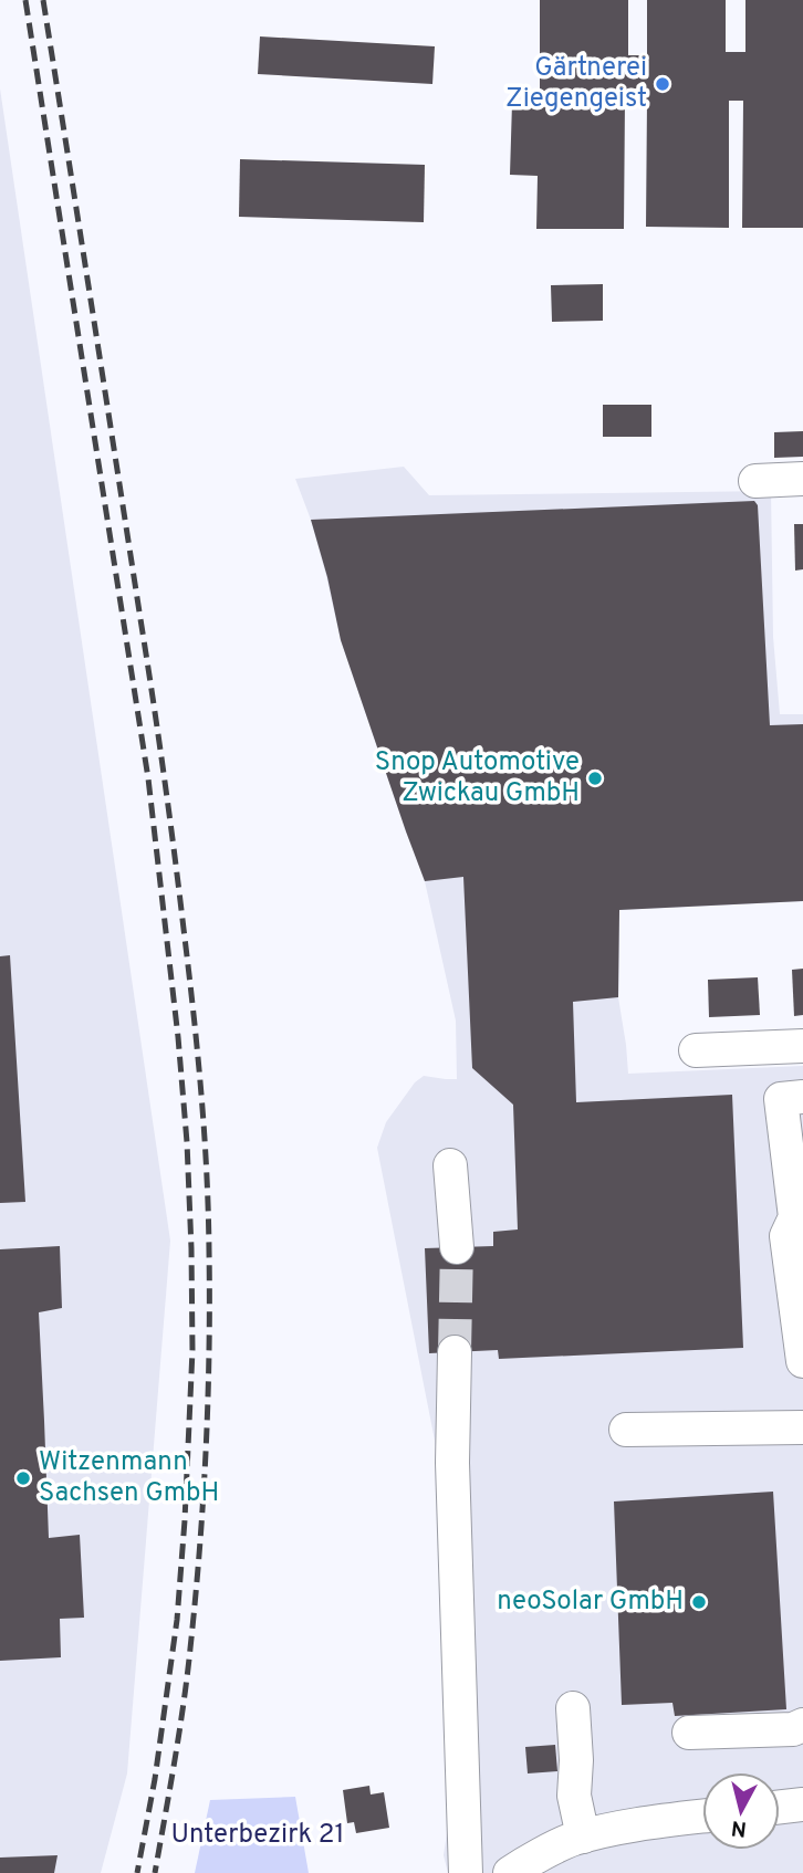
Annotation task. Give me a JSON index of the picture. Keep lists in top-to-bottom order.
{
  "parks": ["Unterbezirk 21"],
  "places": [
    "Gärtnerei Ziegengeist",
    "Snop Automotive Zwickau GmbH",
    "Witzenmann Sachsen GmbH",
    "neoSolar GmbH"
  ],
  "north": "bottom"
}
